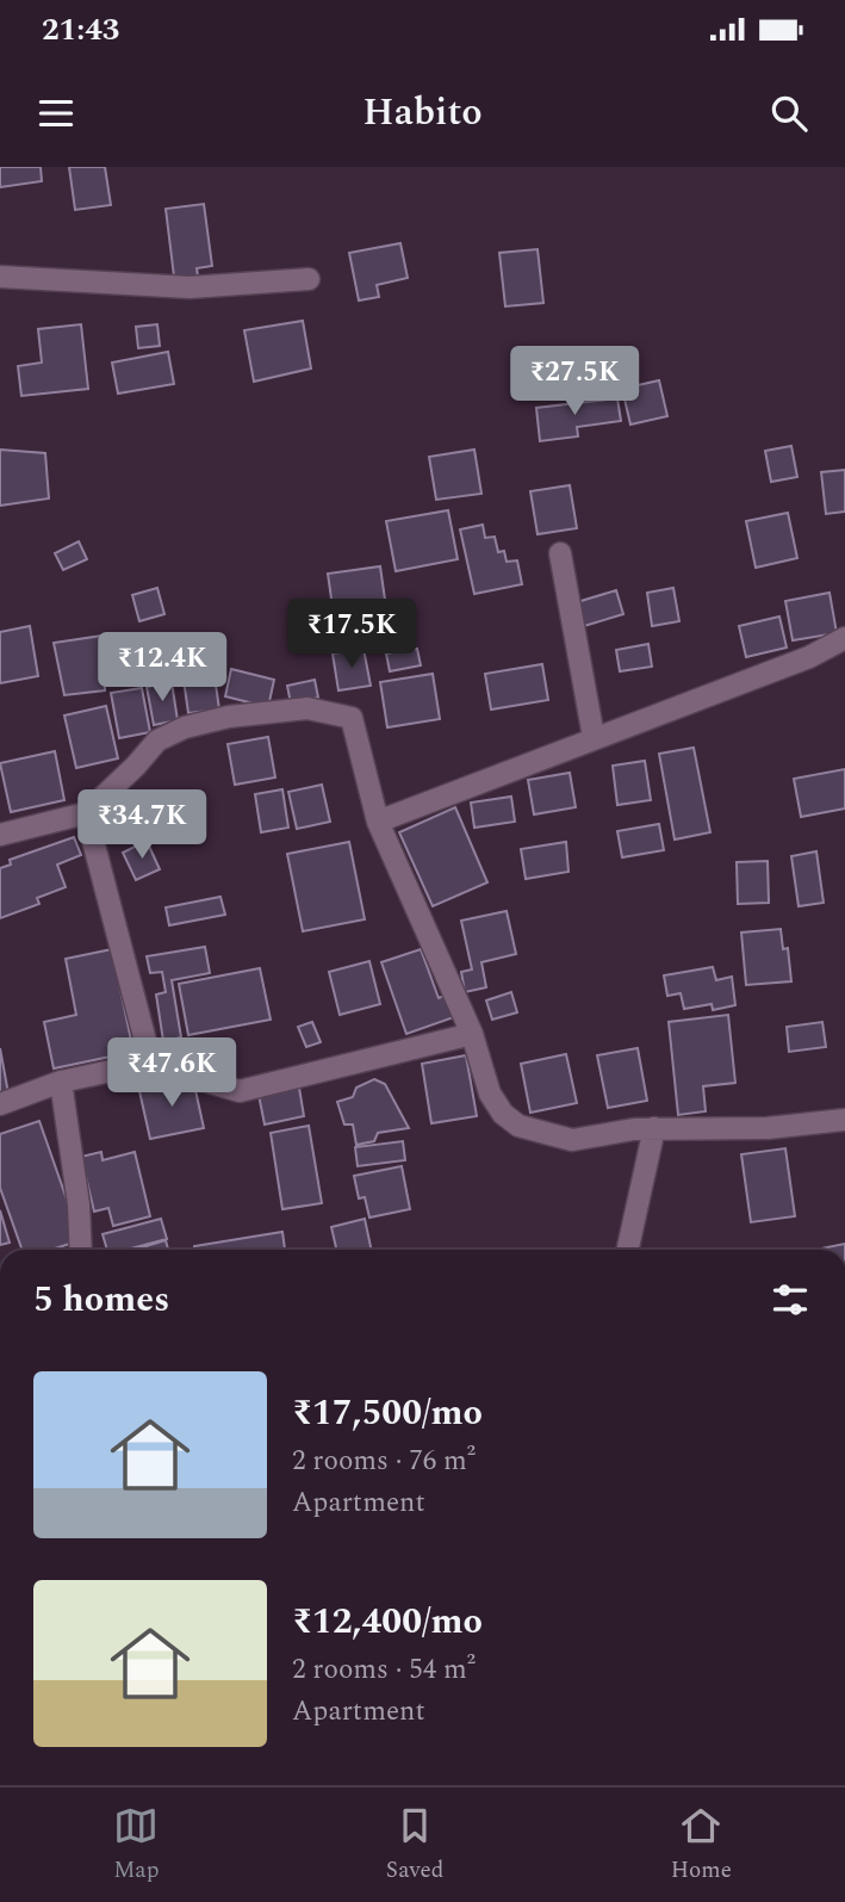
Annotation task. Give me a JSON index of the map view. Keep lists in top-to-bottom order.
{
  "page": {
    "status": "21:43",
    "header": "Habito",
    "price": [
      "₹27.5K",
      "₹17.5K",
      "₹12.4K",
      "₹34.7K",
      "₹47.6K"
    ],
    "heading": "5 homes",
    "list": [
      {
        "name": "₹17,500/mo",
        "note": "2 rooms · 76 m² · Apartment"
      },
      {
        "name": "₹12,400/mo",
        "note": "2 rooms · 54 m² · Apartment"
      }
    ],
    "tabs": ["Map", "Saved", "Home"]
  }
}
